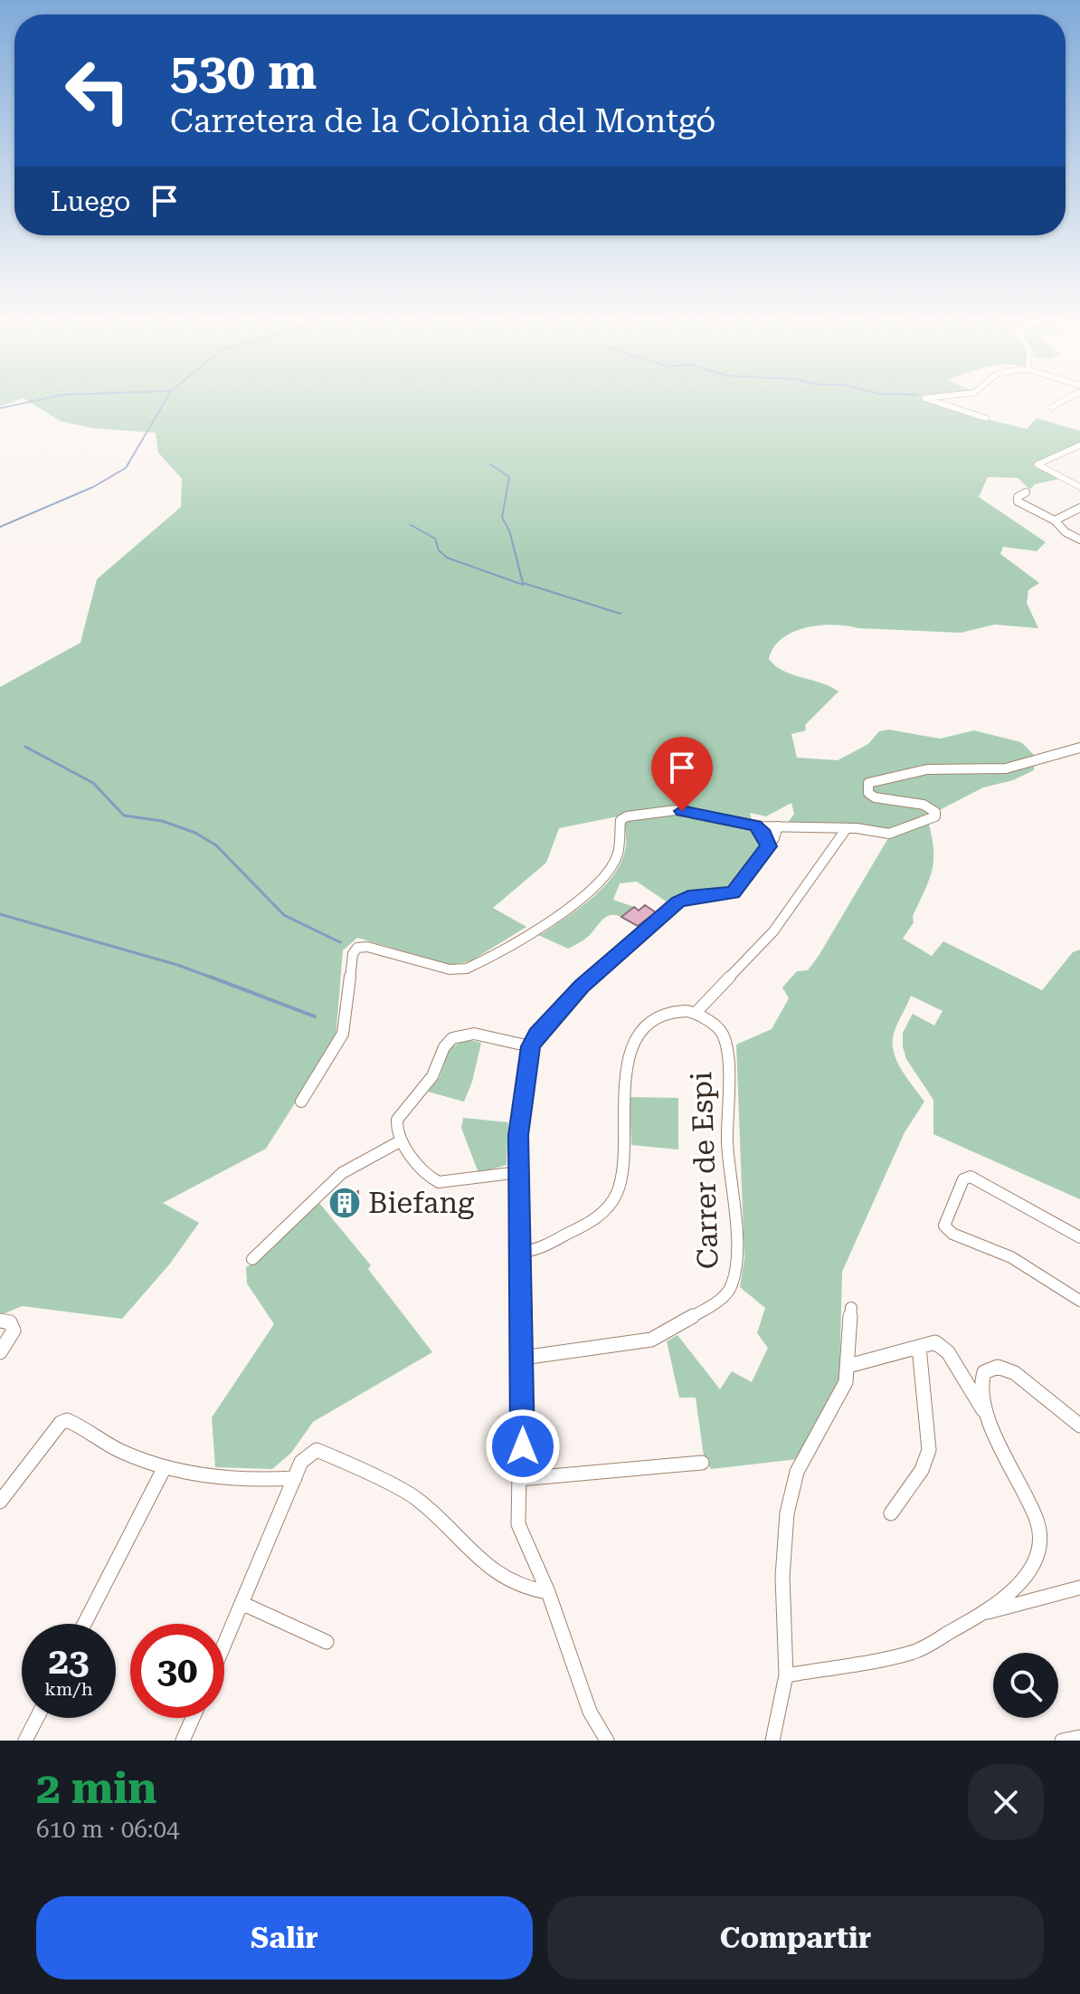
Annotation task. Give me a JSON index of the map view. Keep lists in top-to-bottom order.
{
  "streets": {
    "street": ["Carrer de Espi"]
  },
  "places": {
    "building": ["Biefang"]
  },
  "page": {
    "turn": ["530 m", "Carretera de la Colònia del Montgó"],
    "then": "Luego",
    "speed": "23 km/h",
    "limit": "30",
    "heading": ["2 min", "610 m · 06:04"],
    "buttons": ["Salir", "Compartir"]
  }
}
